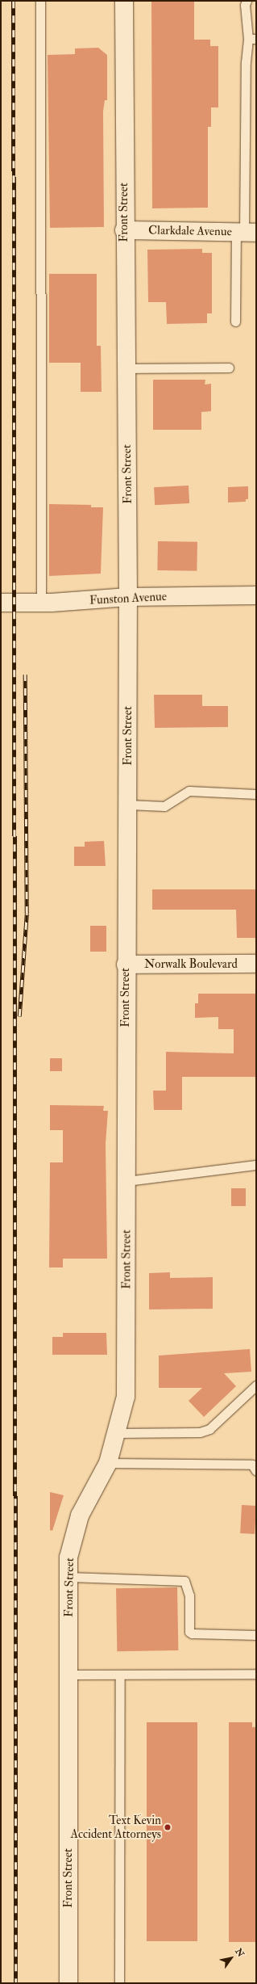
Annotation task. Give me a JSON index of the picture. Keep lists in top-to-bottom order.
{
  "streets": {
    "street": [
      "Front Street",
      "Clarkdale Avenue",
      "Funston Avenue",
      "Norwalk Boulevard"
    ]
  },
  "crossings": [
    ["Front Street", "Clarkdale Avenue"],
    ["Front Street", "Funston Avenue"],
    ["Front Street", "Norwalk Boulevard"]
  ],
  "places": ["Text Kevin Accident Attorneys"],
  "north": "top right"
}
